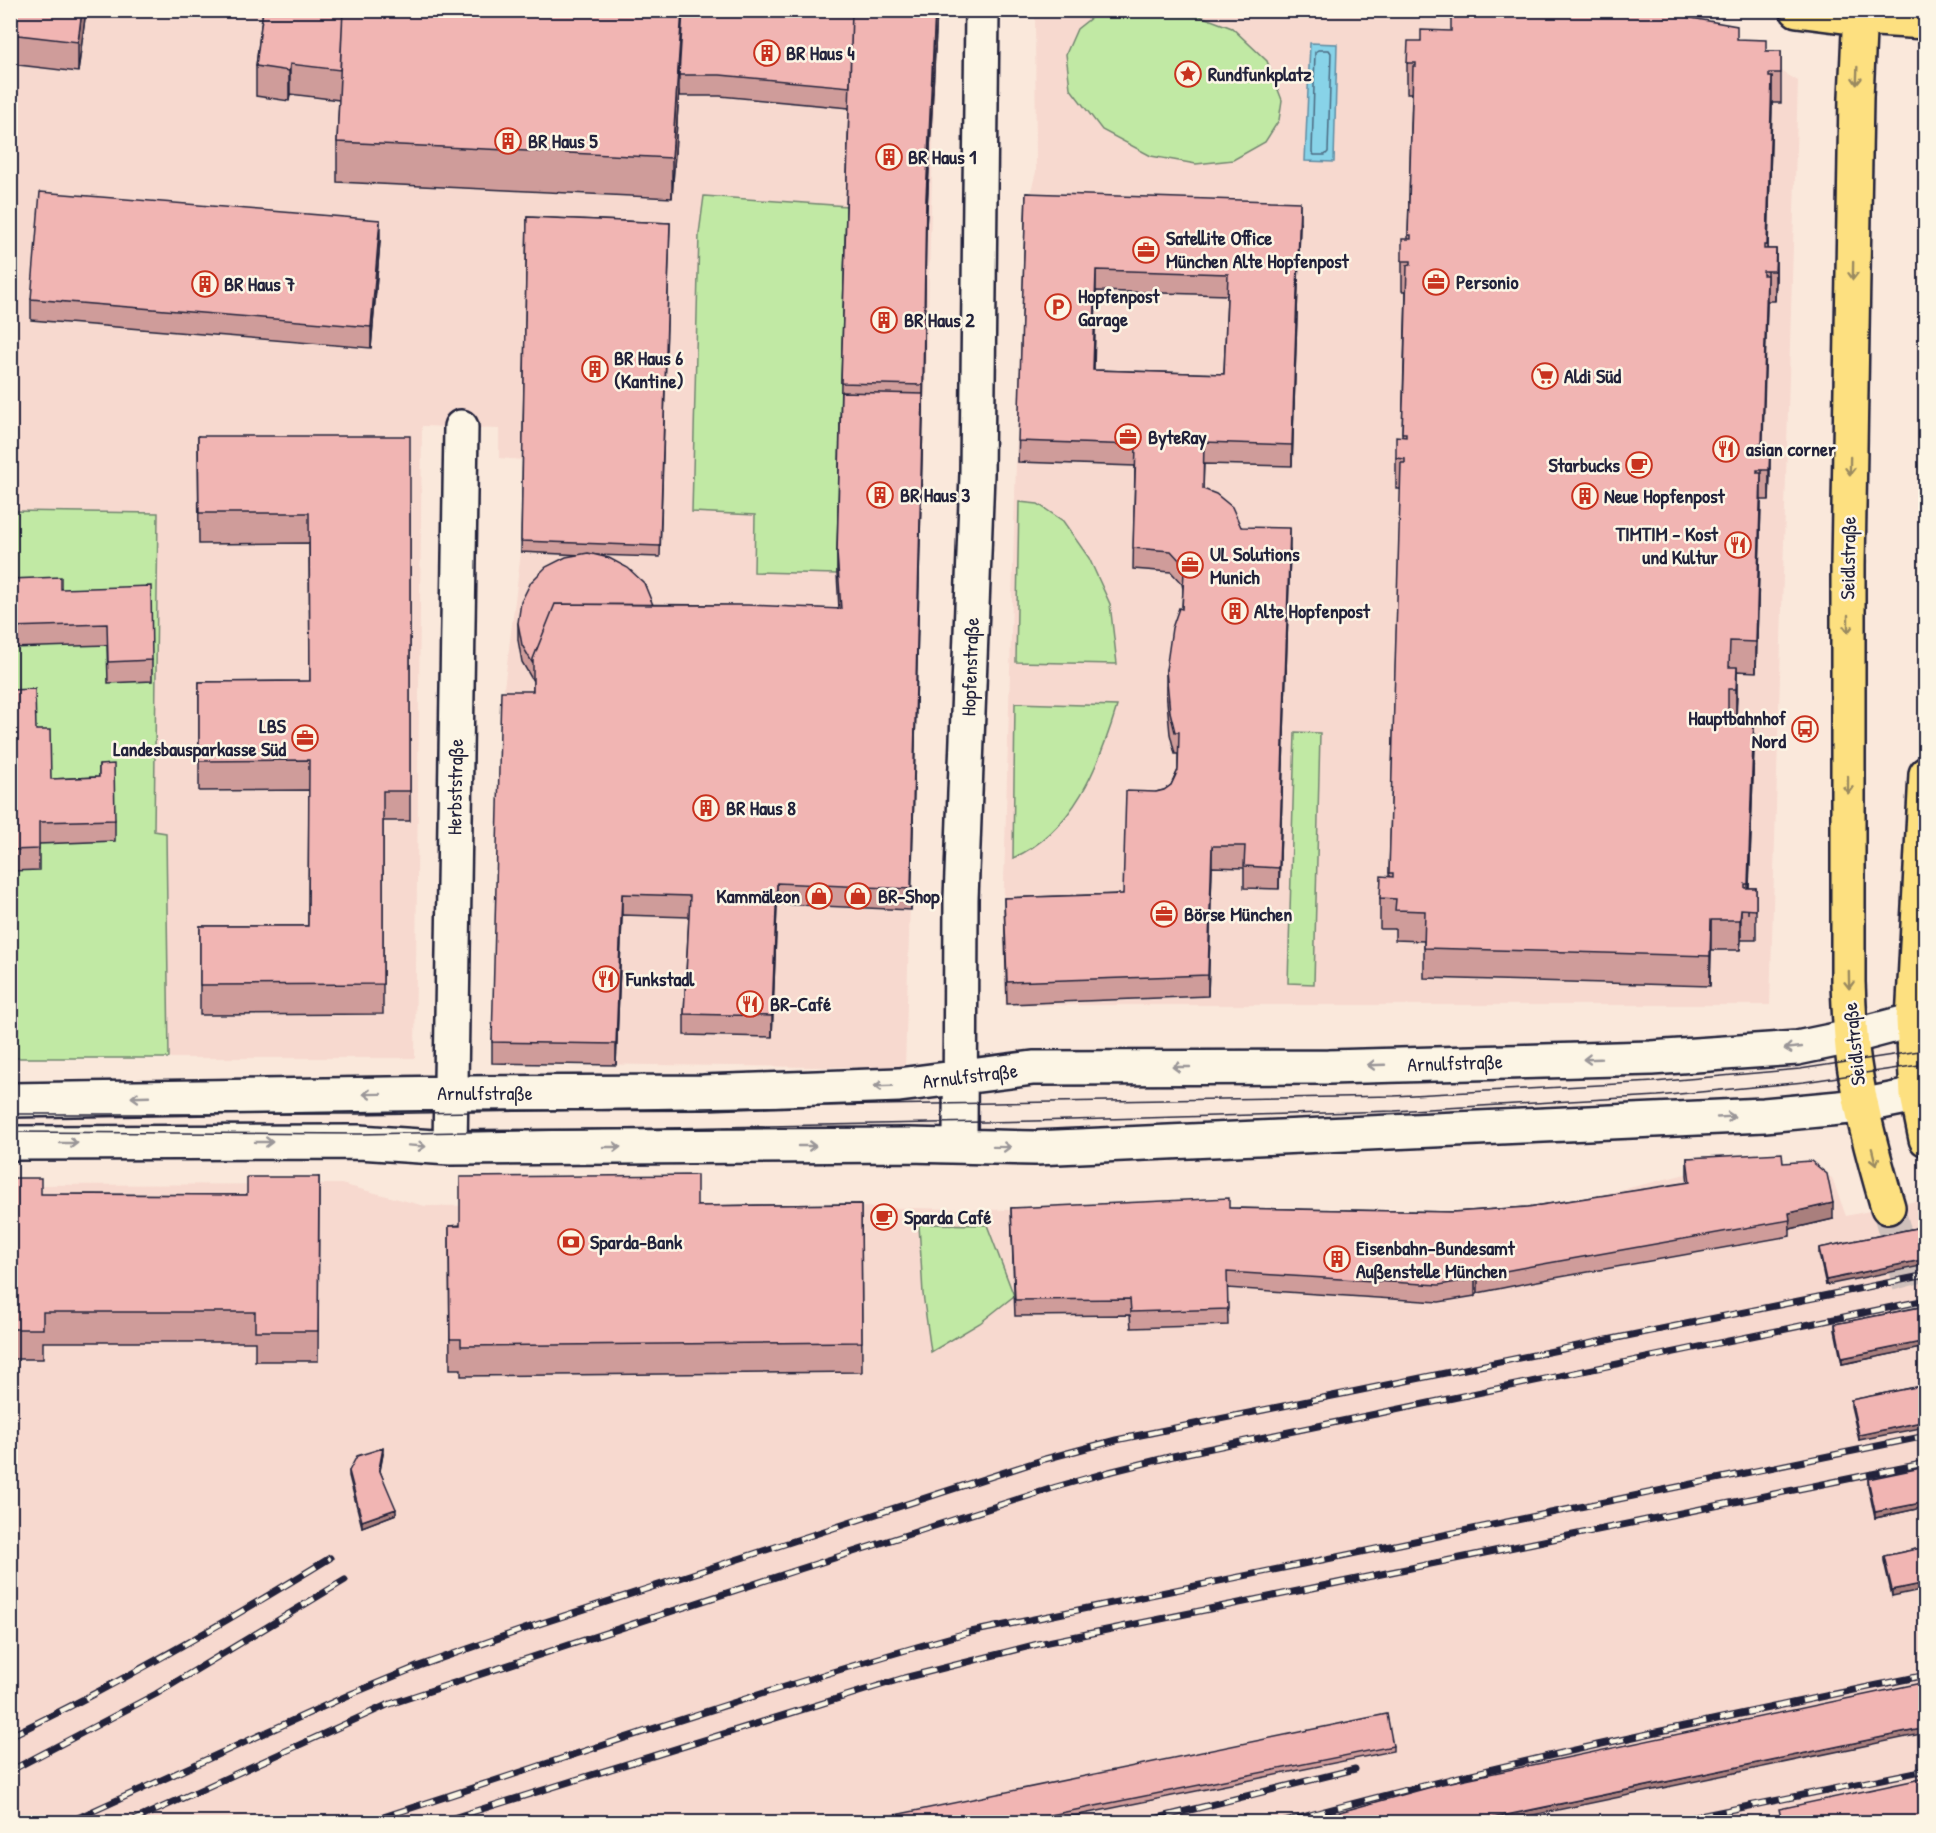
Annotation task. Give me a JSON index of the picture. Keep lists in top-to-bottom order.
{
  "streets": {
    "main road": ["Seidlstraße"],
    "street": ["Hopfenstraße", "Herbststraße", "Arnulfstraße"]
  },
  "crossings": [
    ["Seidlstraße", "Arnulfstraße"],
    ["Hopfenstraße", "Arnulfstraße"],
    ["Herbststraße", "Arnulfstraße"]
  ],
  "one_way": ["Seidlstraße"],
  "places": {
    "building": [
      "BR Haus 4",
      "BR Haus 5",
      "BR Haus 1",
      "BR Haus 7",
      "BR Haus 2",
      "BR Haus 6 (Kantine)",
      "BR Haus 3",
      "Neue Hopfenpost",
      "Alte Hopfenpost",
      "BR Haus 8",
      "Eisenbahn-Bundesamt Außenstelle München"
    ],
    "place": ["Rundfunkplatz"],
    "office": [
      "Satellite Office München Alte Hopfenpost",
      "Personio",
      "ByteRay",
      "UL Solutions Munich",
      "LBS Landesbausparkasse Süd",
      "Börse München"
    ],
    "parking": ["Hopfenpost Garage"],
    "supermarket": ["Aldi Süd"],
    "restaurant": [
      "asian corner",
      "TIMTIM - Kost und Kultur",
      "Funkstadl",
      "BR-Café"
    ],
    "cafe": ["Starbucks", "Sparda Café"],
    "bus stop": ["Hauptbahnhof Nord"],
    "shop": ["Kammäleon", "BR-Shop"],
    "bank": ["Sparda-Bank"]
  }
}
